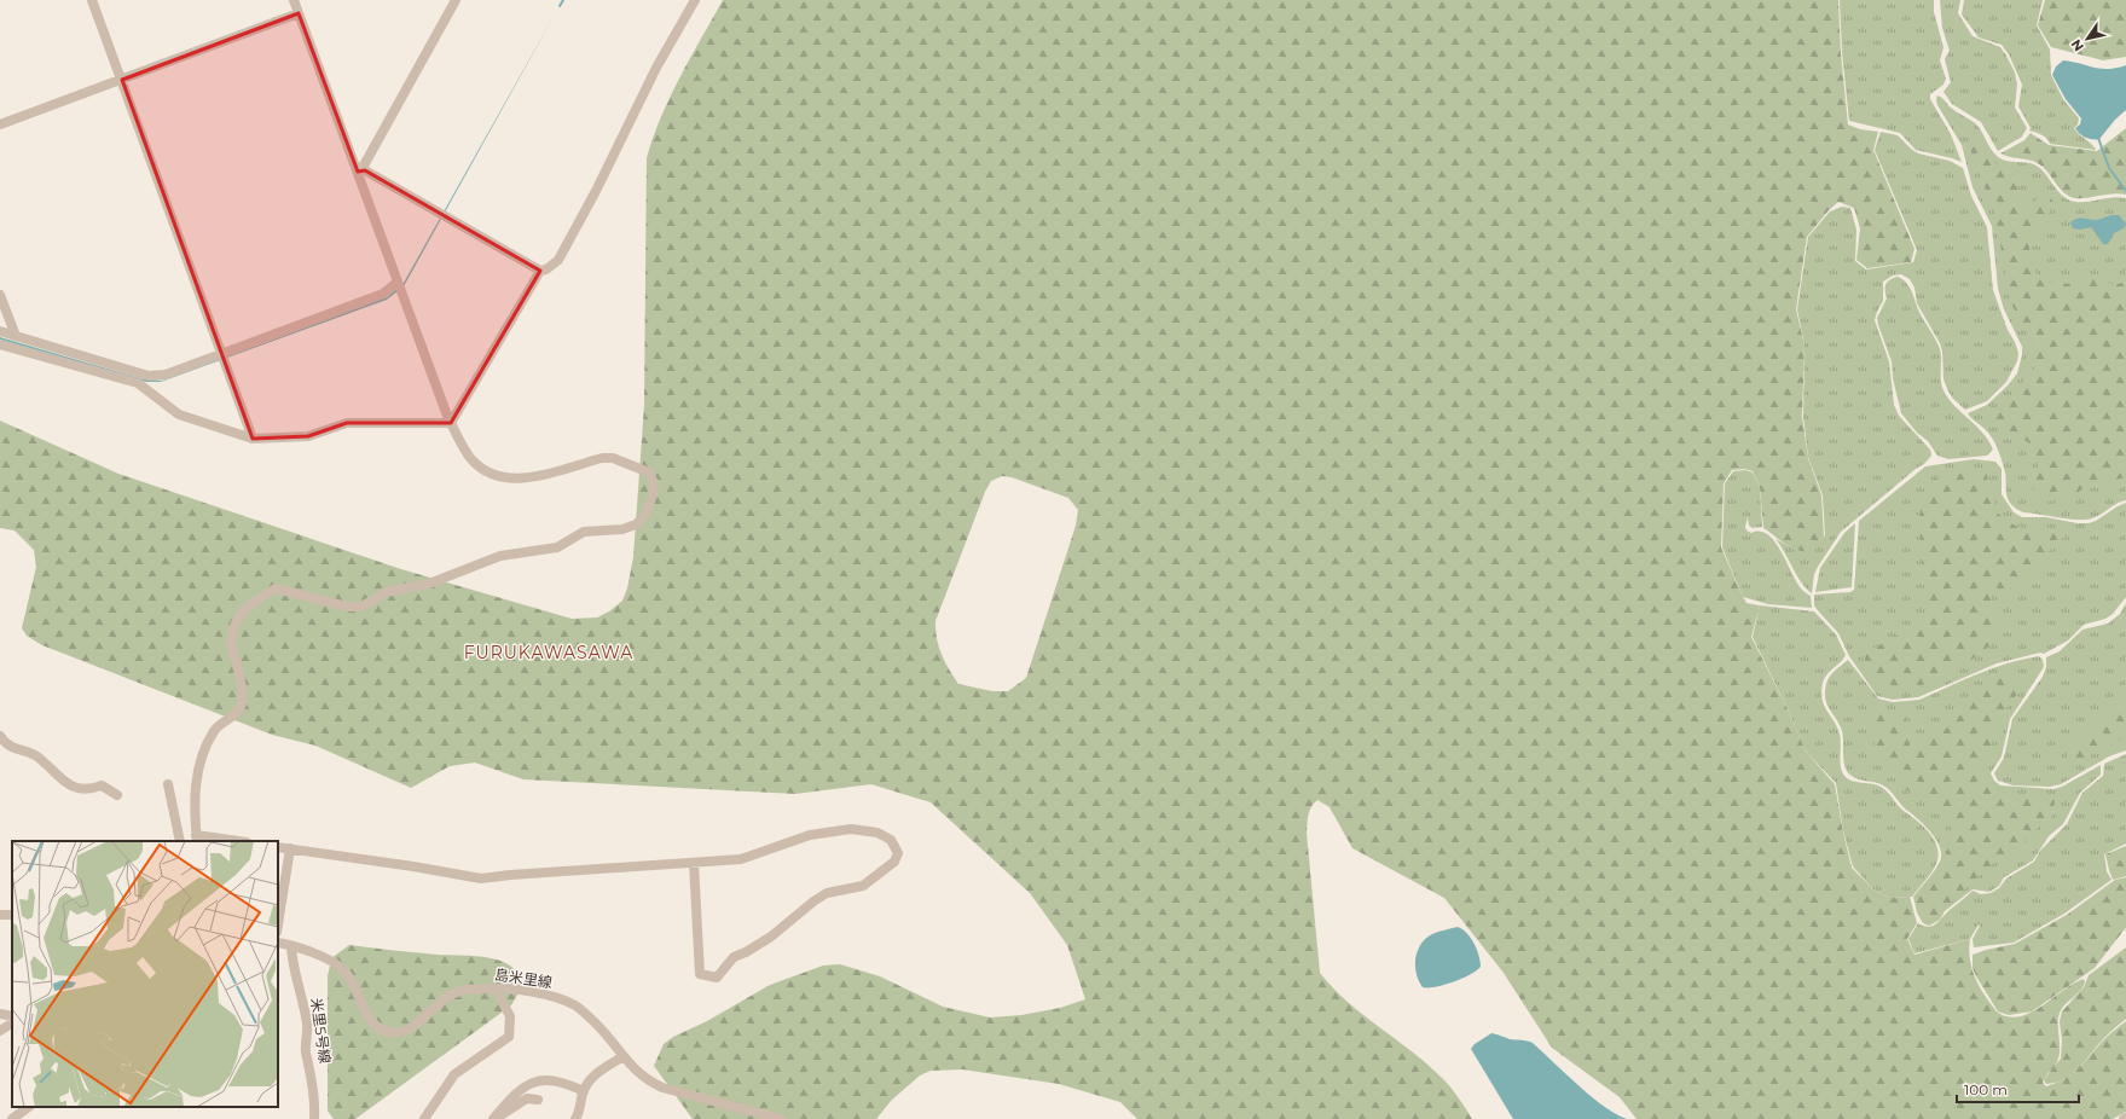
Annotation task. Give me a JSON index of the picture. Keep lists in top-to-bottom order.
{
  "streets": {
    "street": ["島米里線", "米里5号線"]
  },
  "crossings": [
    ["島米里線", "米里5号線"]
  ],
  "districts": ["FURUKAWASAWA"],
  "scale_bar": "100 m",
  "north": "bottom left"
}
